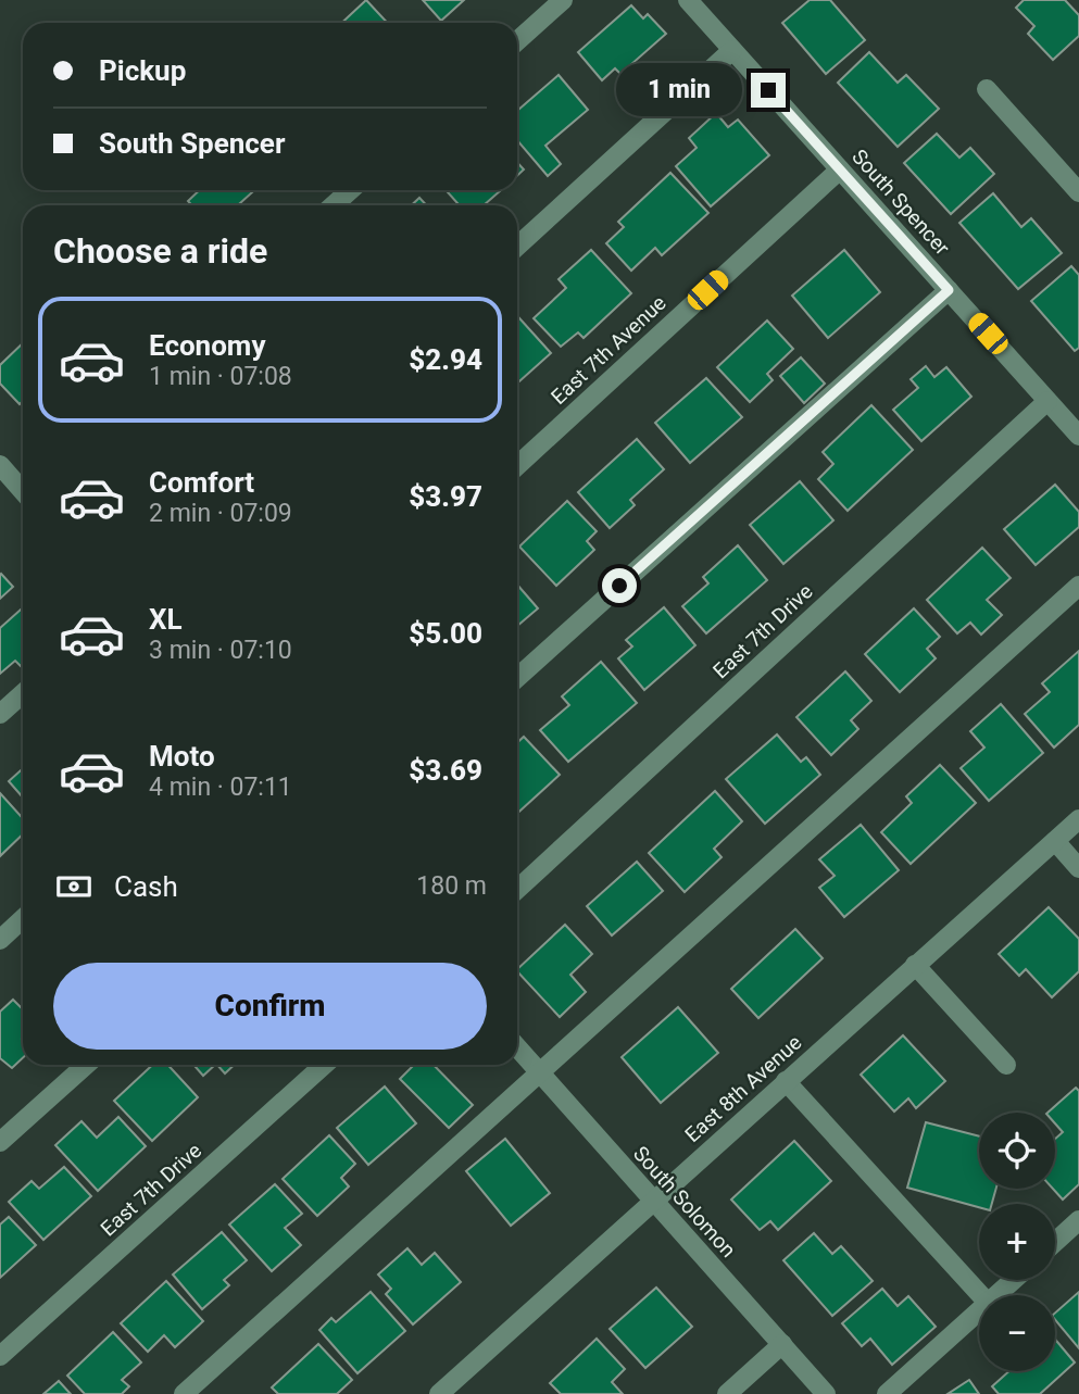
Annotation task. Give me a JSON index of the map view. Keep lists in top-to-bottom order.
{
  "streets": {
    "street": [
      "South Spencer",
      "East 7th Avenue",
      "East 7th Drive",
      "East 8th Avenue",
      "South Solomon"
    ]
  },
  "crossings": [
    ["South Spencer", "East 7th Avenue"],
    ["South Spencer", "East 7th Drive"],
    ["East 8th Avenue", "South Solomon"]
  ],
  "page": {
    "banner": ["Pickup", "South Spencer"],
    "bubble": "1 min",
    "heading": "Choose a ride",
    "list": [
      {
        "name": "Economy",
        "note": "1 min · 07:08",
        "value": "$2.94"
      },
      {
        "name": "Comfort",
        "note": "2 min · 07:09",
        "value": "$3.97"
      },
      {
        "name": "XL",
        "note": "3 min · 07:10",
        "value": "$5.00"
      },
      {
        "name": "Moto",
        "note": "4 min · 07:11",
        "value": "$3.69"
      }
    ],
    "pay": ["Cash", "180 m"],
    "buttons": "Confirm",
    "map_buttons": ["+", "−"]
  }
}
